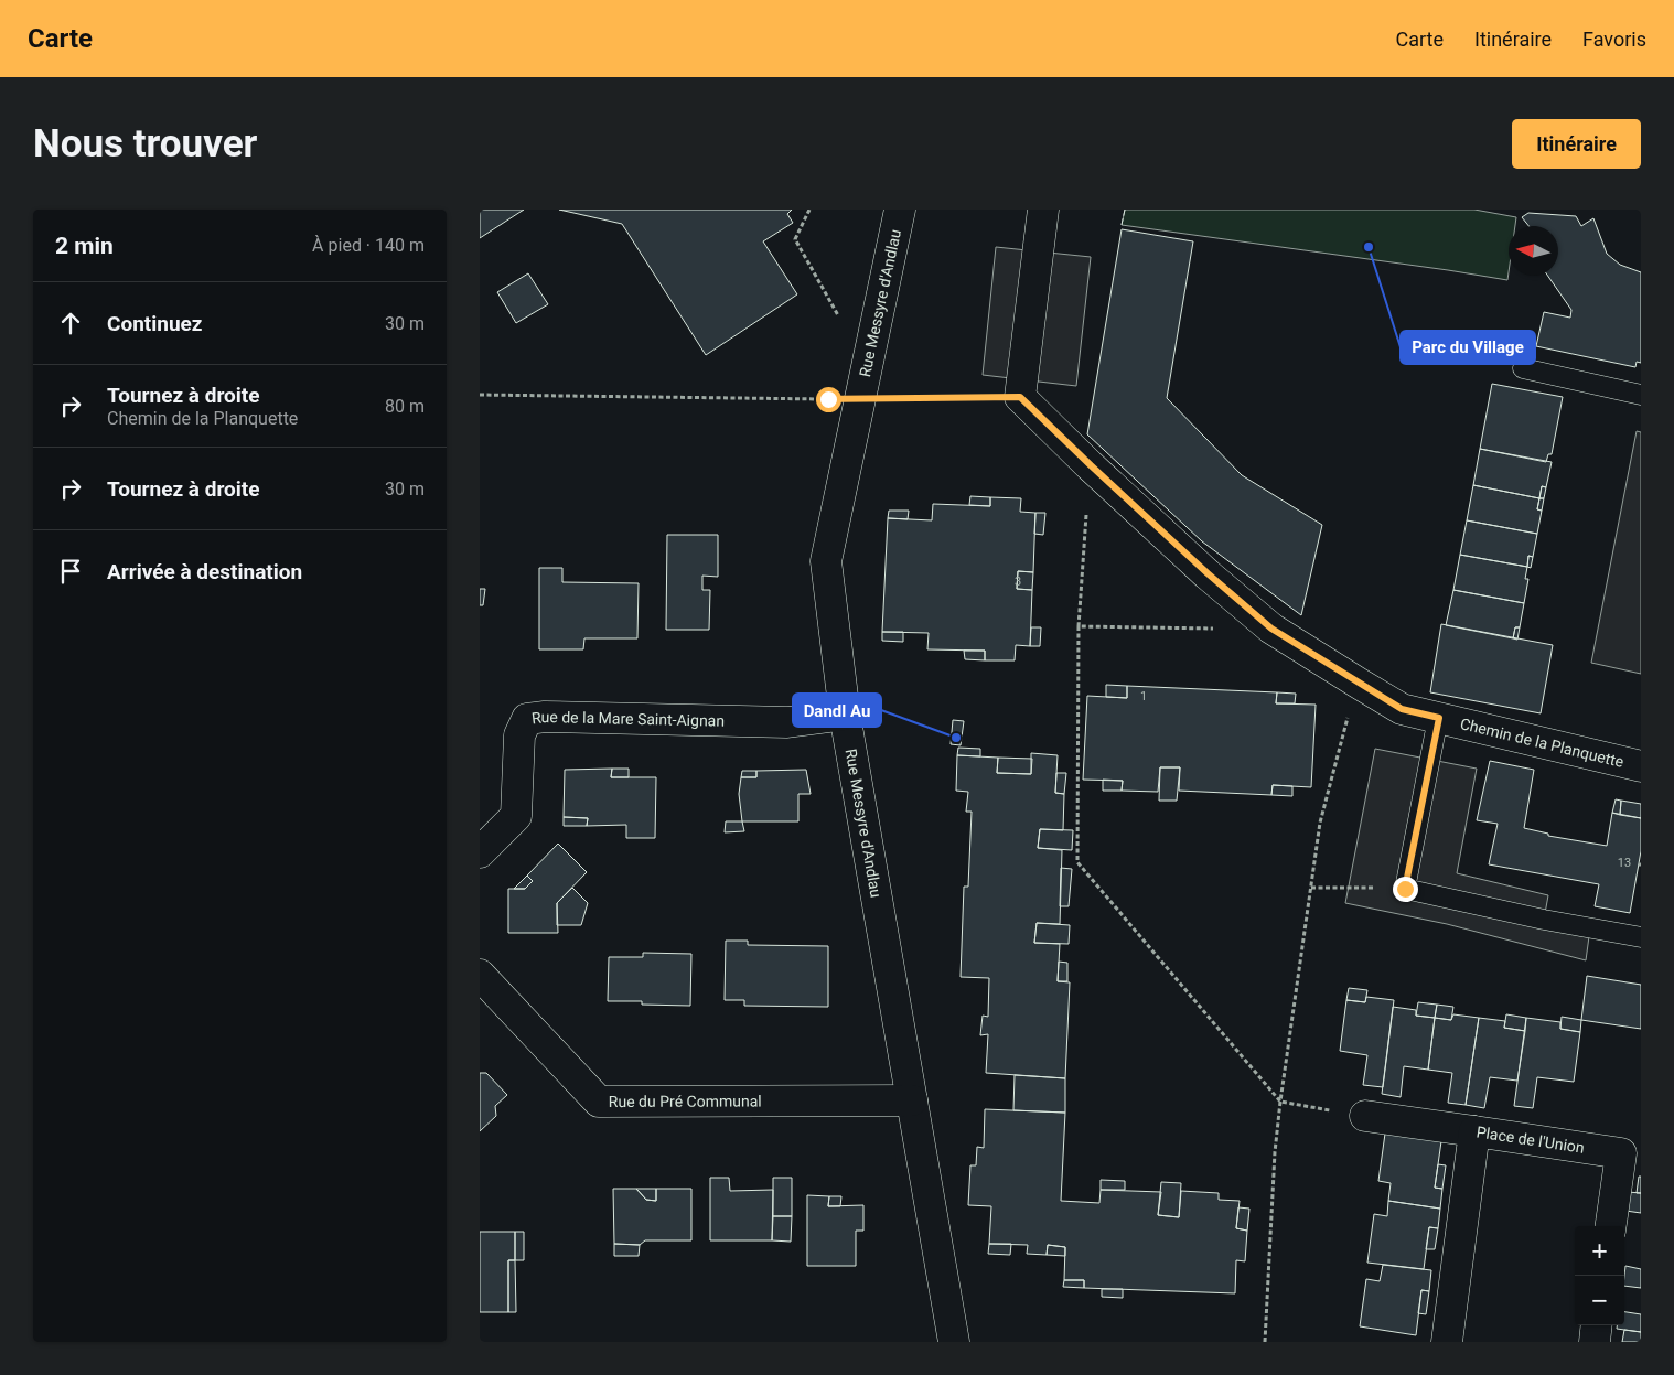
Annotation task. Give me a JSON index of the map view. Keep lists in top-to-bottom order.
{
  "streets": {
    "street": [
      "Rue Messyre d'Andlau",
      "Rue de la Mare Saint-Aignan",
      "Chemin de la Planquette",
      "Rue du Pré Communal",
      "Place de l'Union"
    ]
  },
  "crossings": [
    ["Rue Messyre d'Andlau", "Rue de la Mare Saint-Aignan"],
    ["Rue Messyre d'Andlau", "Rue du Pré Communal"]
  ],
  "places": ["Parc du Village", "Dandl Au"],
  "house_numbers": ["3", "1", "13"],
  "north": "left",
  "page": {
    "header": "Carte",
    "nav": ["Carte", "Itinéraire", "Favoris"],
    "buttons": "Itinéraire",
    "title": "Nous trouver",
    "heading": ["2 min", "À pied · 140 m"],
    "list": [
      ["Continuez", "30 m"],
      ["Tournez à droite", "Chemin de la Planquette", "80 m"],
      ["Tournez à droite", "30 m"],
      "Arrivée à destination"
    ],
    "map_buttons": ["+", "−"]
  }
}
